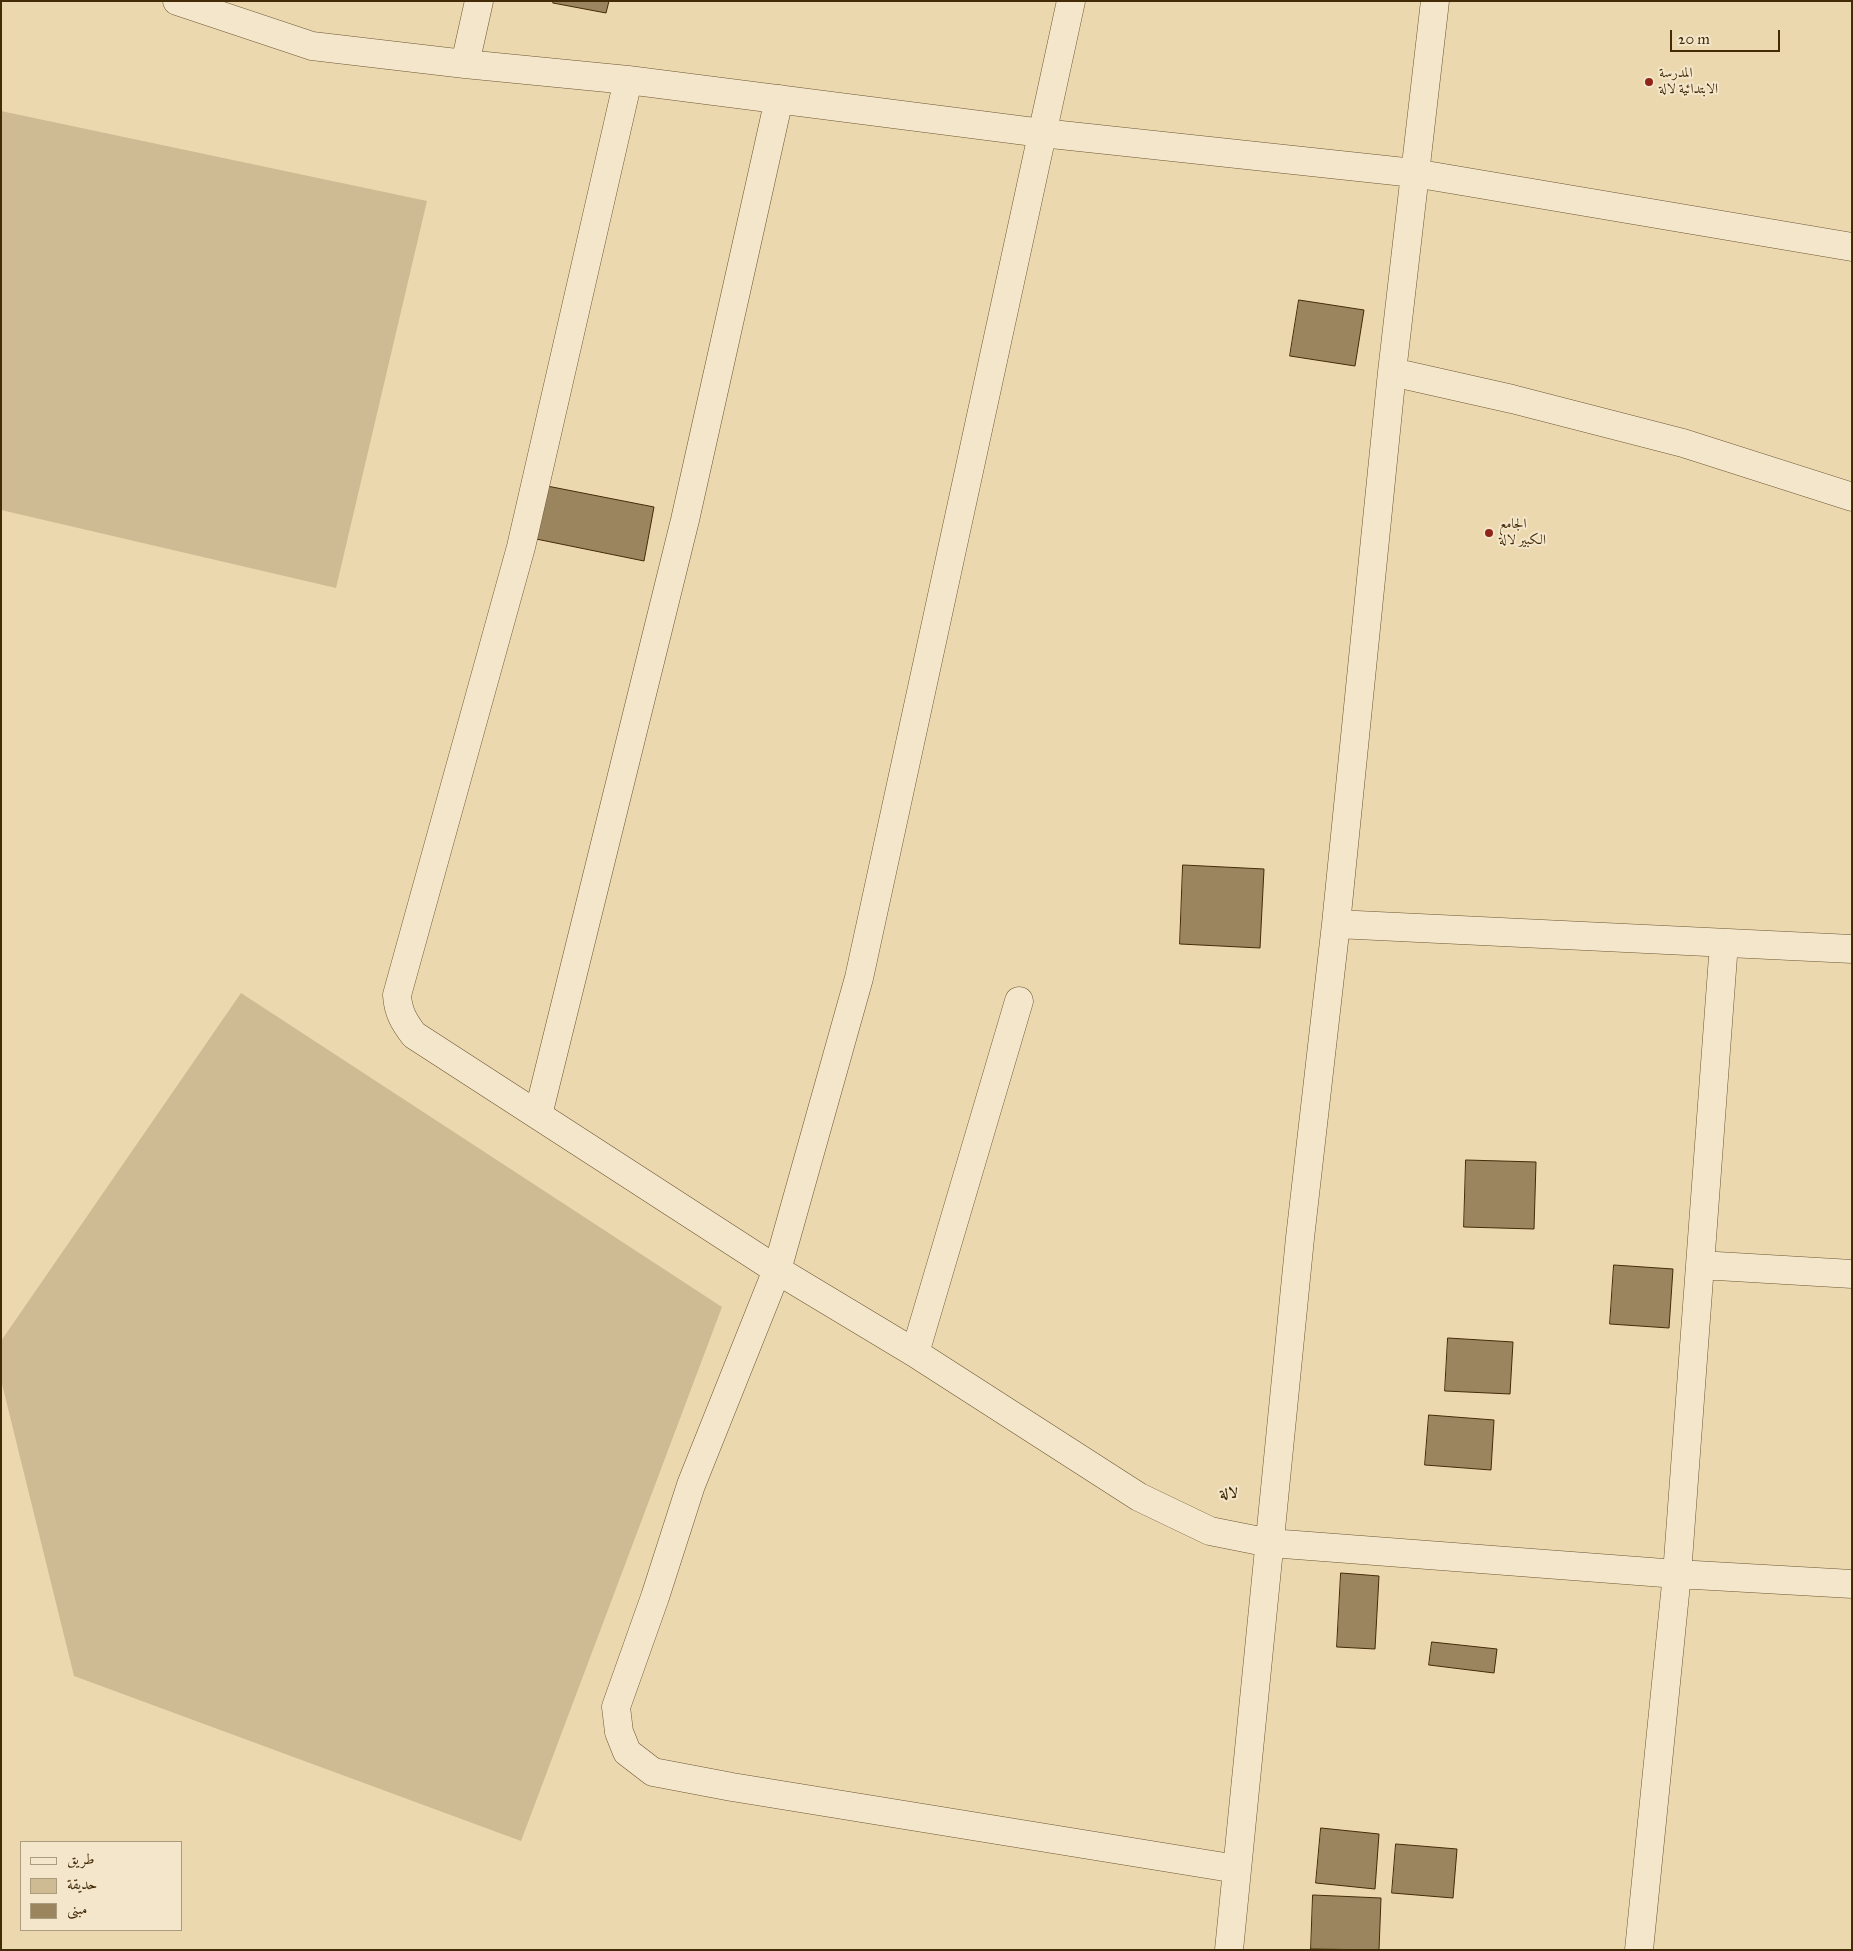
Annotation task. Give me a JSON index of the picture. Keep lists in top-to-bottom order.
{
  "districts": ["لالة"],
  "places": ["المدرسة الابتدائية لالة", "الجامع الكبير لالة"],
  "legend": ["طريق", "حديقة", "مبنى"],
  "scale_bar": "20 m"
}
